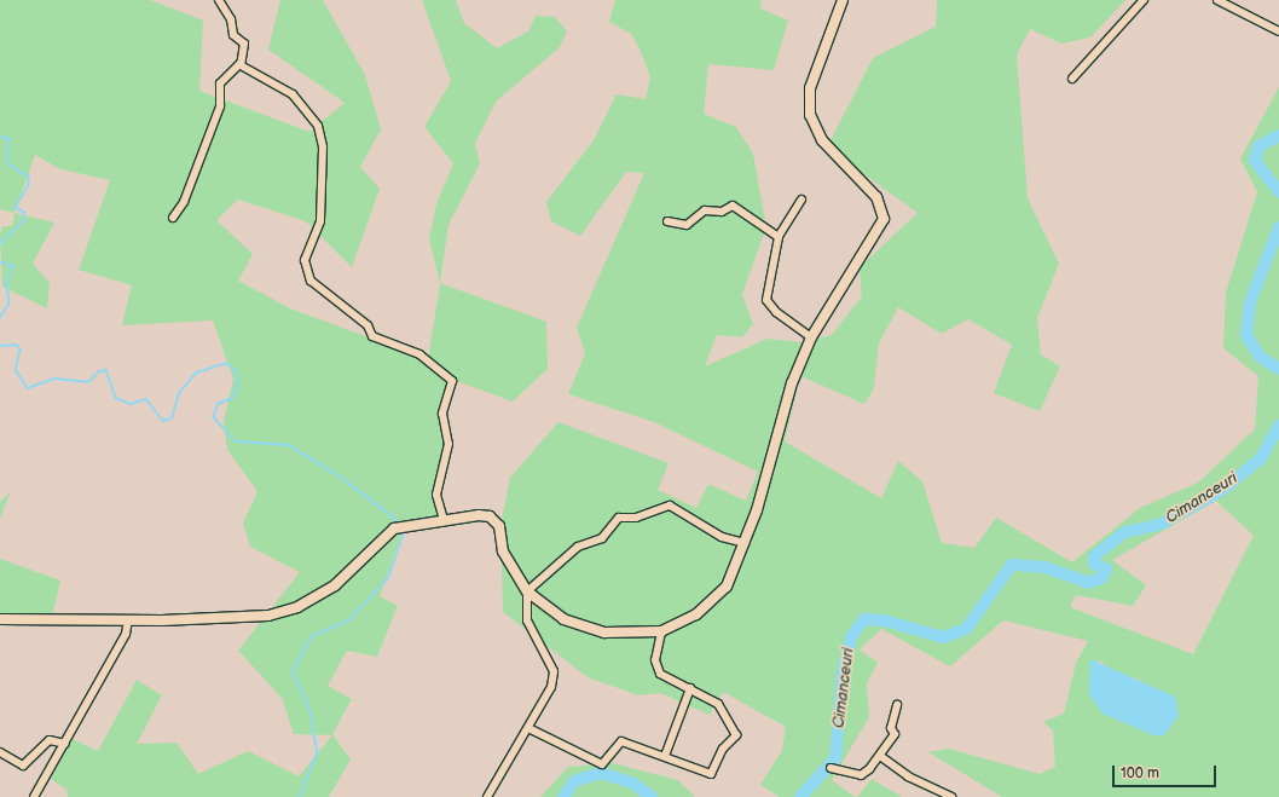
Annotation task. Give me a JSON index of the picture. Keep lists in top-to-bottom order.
{
  "water": ["Cimanceuri"],
  "scale_bar": "100 m"
}
